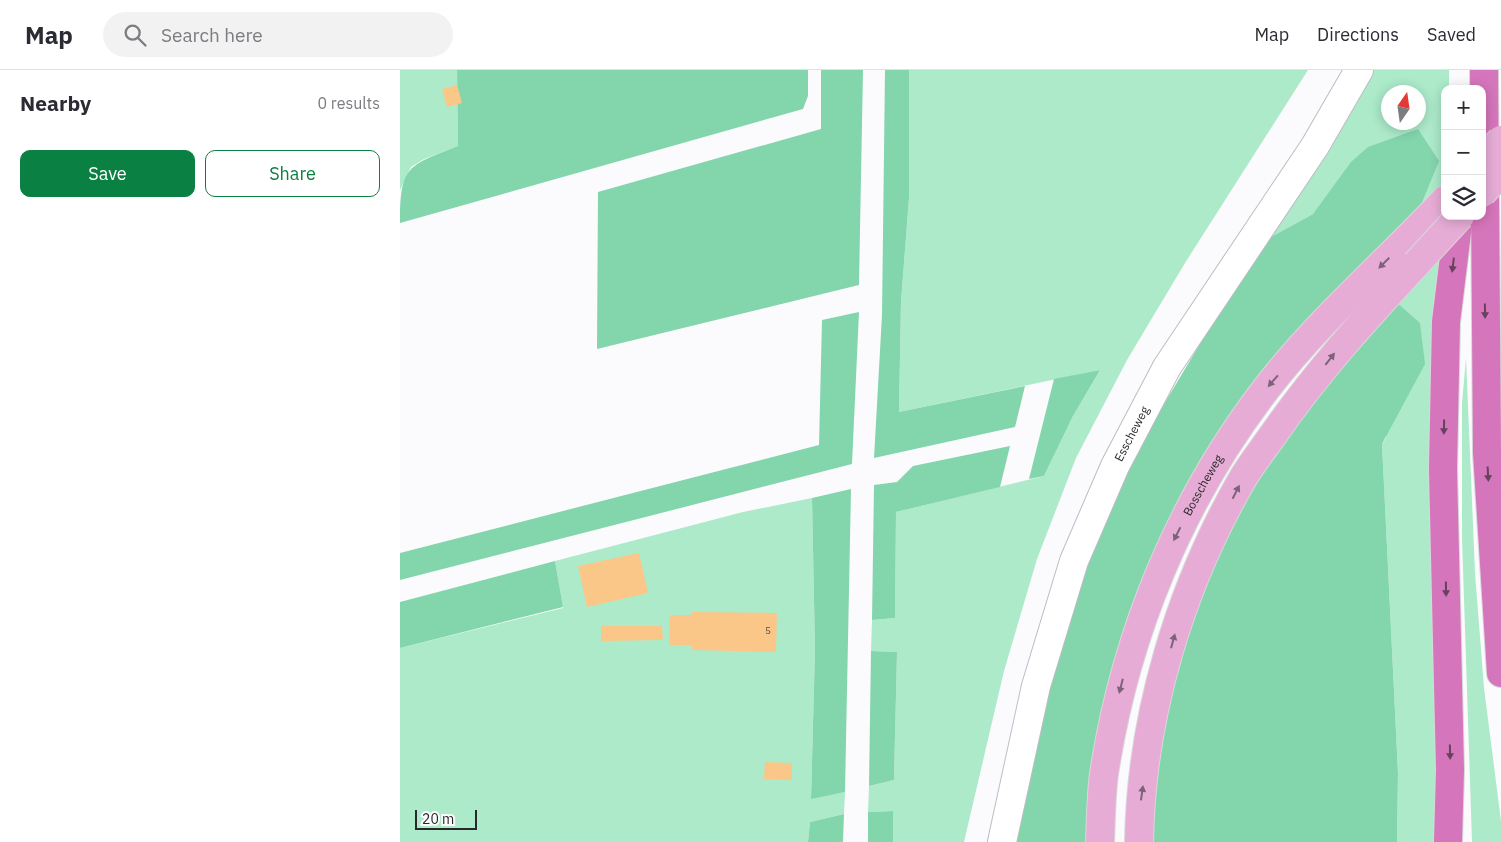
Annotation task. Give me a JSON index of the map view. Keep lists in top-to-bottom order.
{
  "streets": {
    "main road": ["Bosscheweg"],
    "street": ["Esscheweg"]
  },
  "house_numbers": ["5"],
  "scale_bar": "20 m",
  "north": "top",
  "page": {
    "header": "Map",
    "search": "Search here",
    "nav": ["Map", "Directions", "Saved"],
    "heading": ["Nearby", "0 results"],
    "map_buttons": ["+", "−"],
    "buttons": ["Save", "Share"],
    "scale": "20 m"
  }
}
